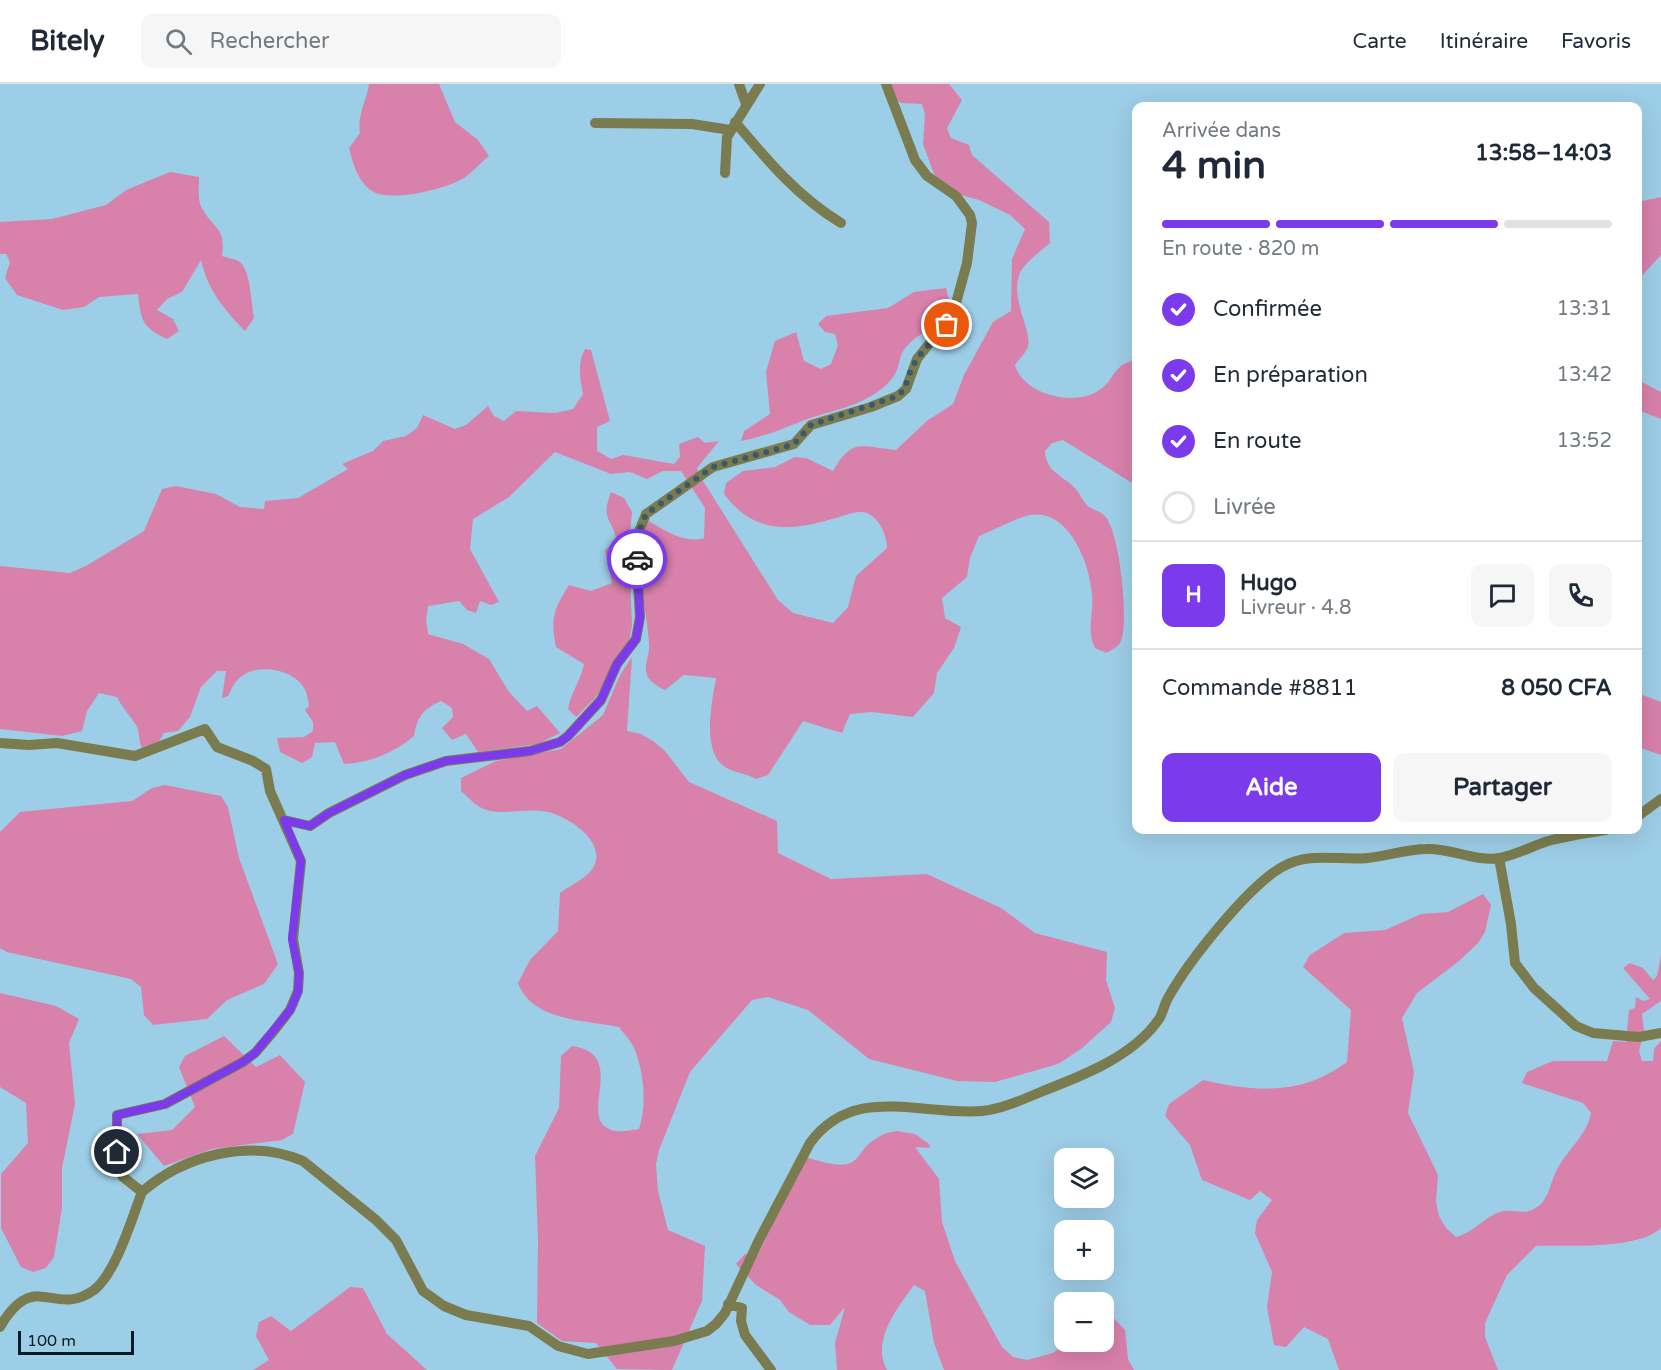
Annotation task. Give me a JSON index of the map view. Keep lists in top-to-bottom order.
{
  "scale_bar": "100 m",
  "page": {
    "header": "Bitely",
    "search": "Rechercher",
    "nav": ["Carte", "Itinéraire", "Favoris"],
    "heading": ["4 min", "Arrivée dans", "13:58–14:03"],
    "panel": [
      "Hugo",
      "Livreur · 4.8",
      "Commande #8811",
      "8 050 CFA"
    ],
    "bar": "En route · 820 m",
    "list": [
      ["Confirmée", "13:31"],
      ["En préparation", "13:42"],
      ["En route", "13:52"],
      "Livrée"
    ],
    "round": "H",
    "buttons": ["Aide", "Partager"],
    "map_buttons": ["+", "−"],
    "scale": "100 m"
  }
}
